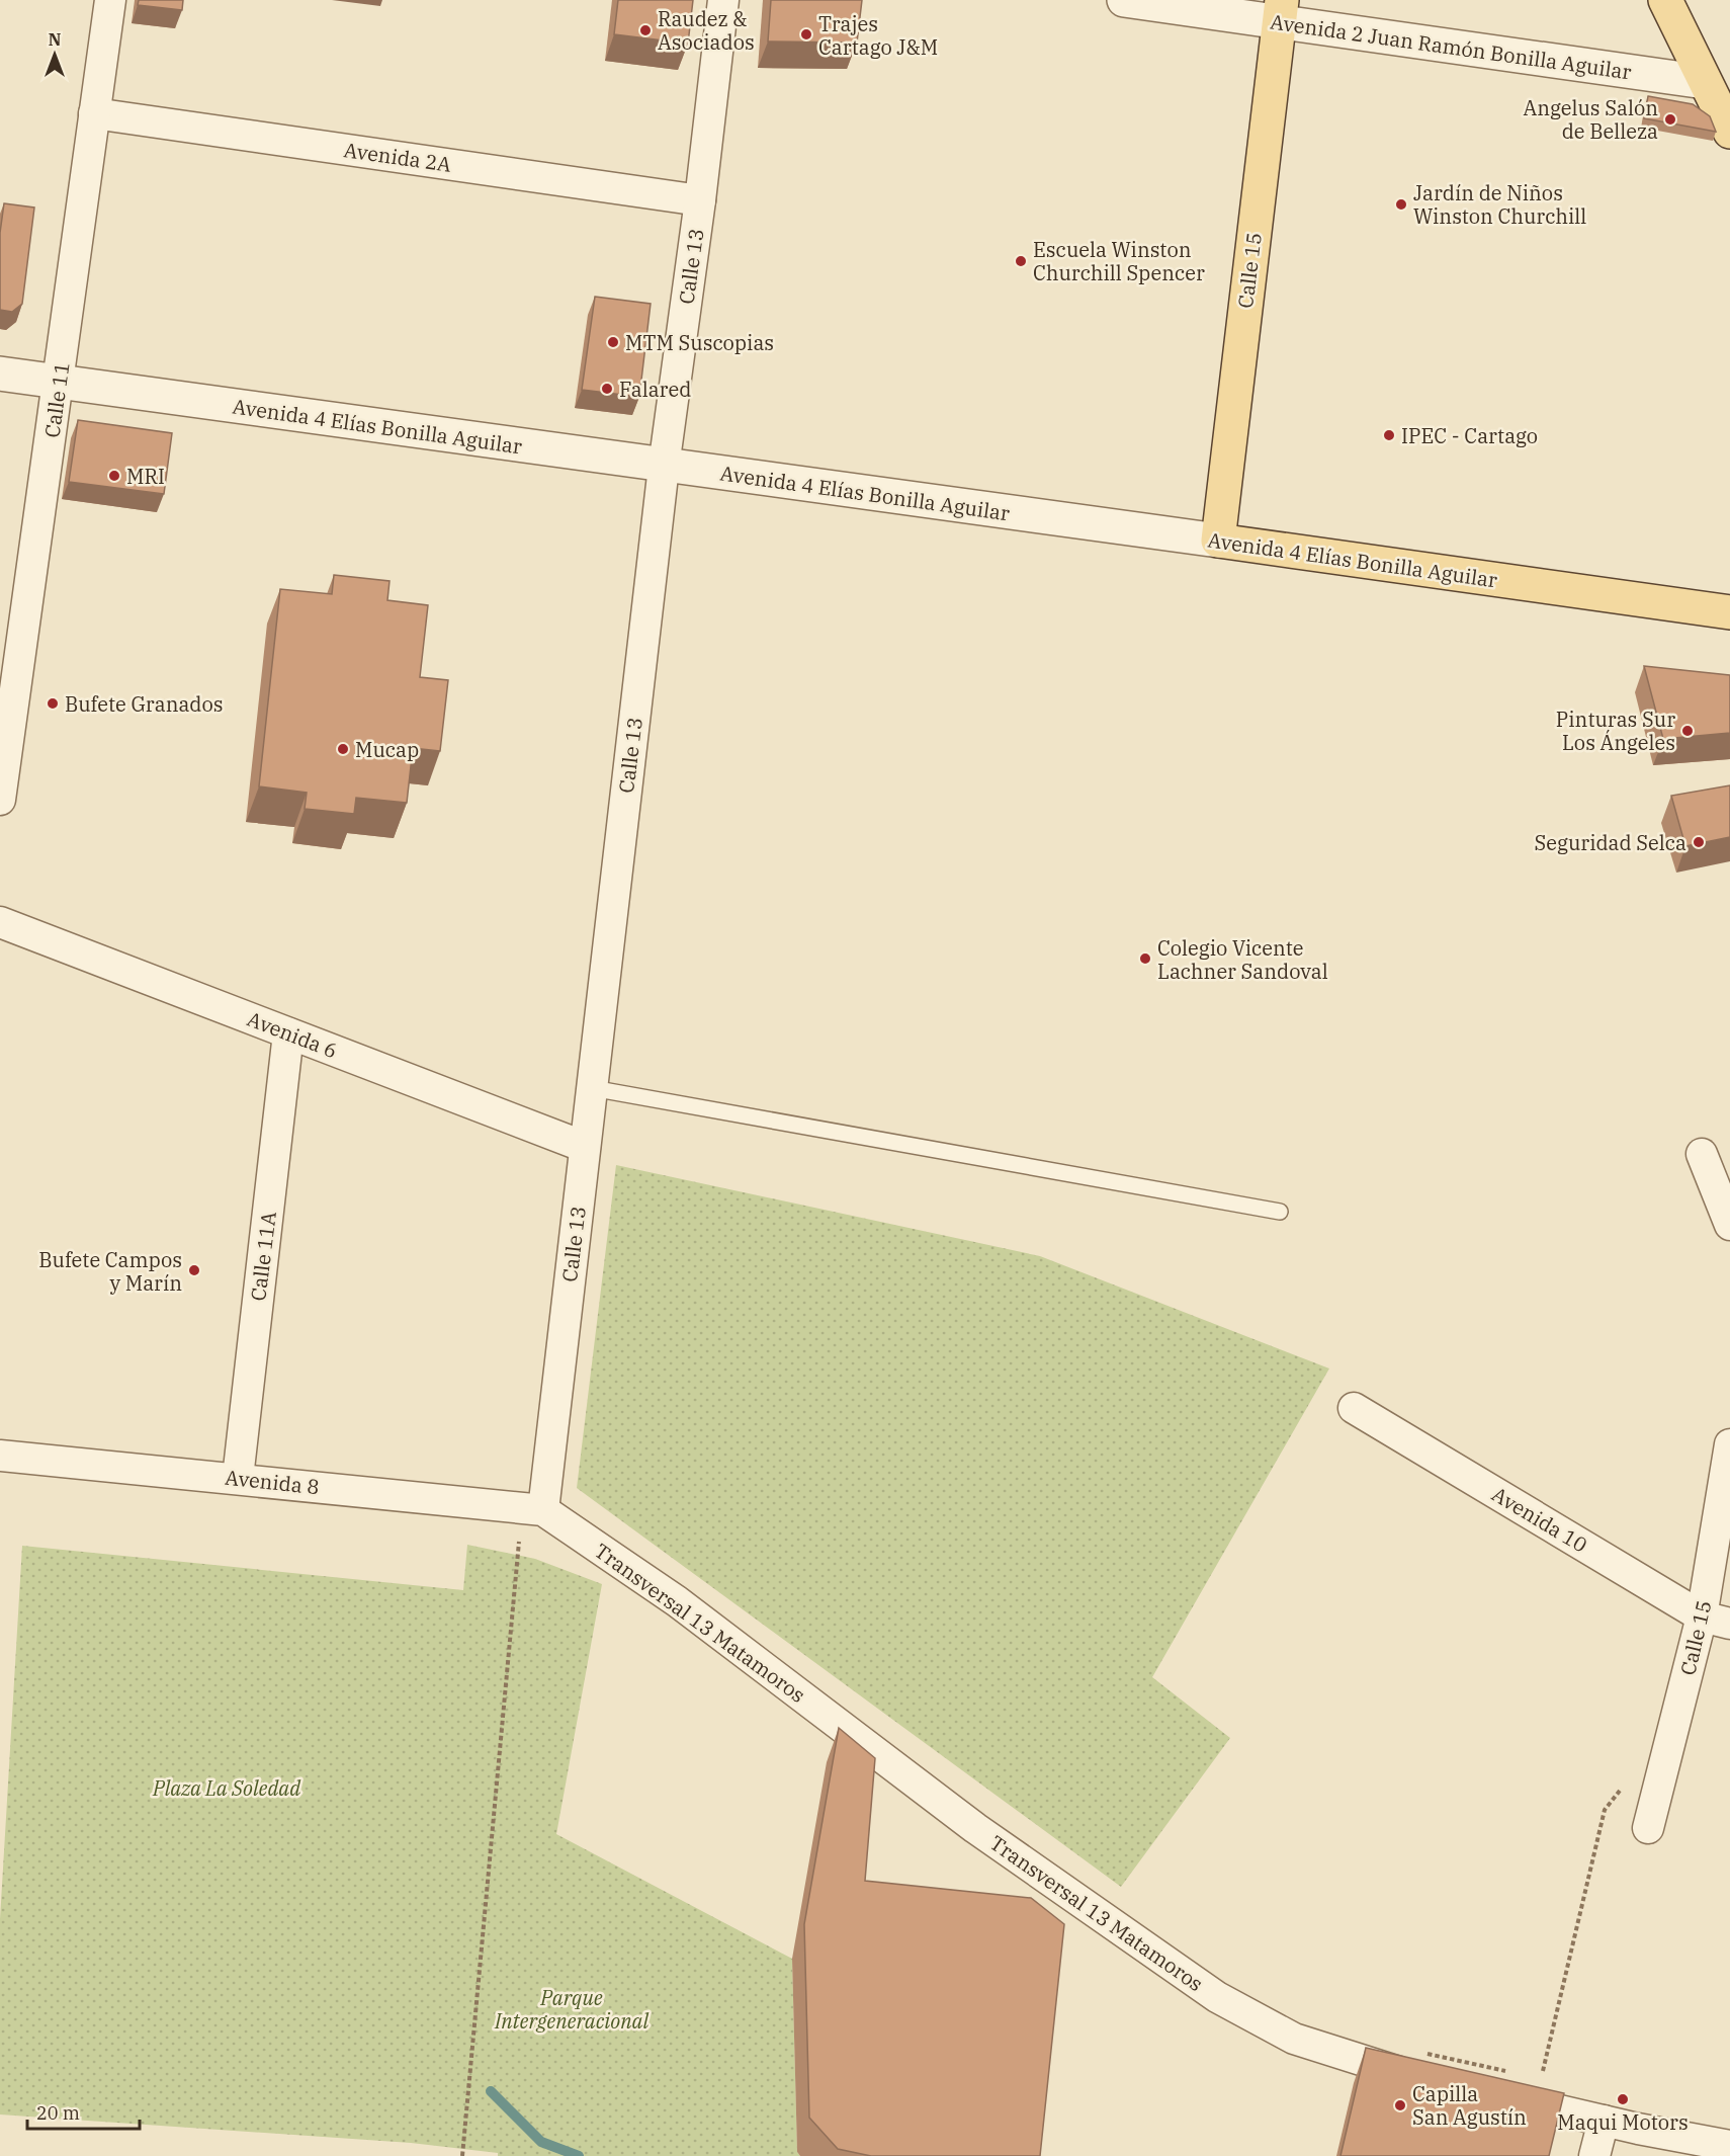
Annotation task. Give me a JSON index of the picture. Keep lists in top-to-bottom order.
{
  "streets": {
    "main road": ["Calle 15", "Avenida 4 Elías Bonilla Aguilar"],
    "street": [
      "Avenida 2 Juan Ramón Bonilla Aguilar",
      "Avenida 2A",
      "Calle 13",
      "Calle 11",
      "Avenida 6",
      "Calle 11A",
      "Avenida 8",
      "Avenida 10",
      "Transversal 13 Matamoros"
    ]
  },
  "crossings": [
    ["Avenida 2 Juan Ramón Bonilla Aguilar", "Calle 15"],
    ["Avenida 2A", "Calle 13"],
    ["Avenida 2A", "Calle 11"],
    ["Calle 13", "Avenida 4 Elías Bonilla Aguilar"],
    ["Calle 13", "Avenida 6"],
    ["Calle 13", "Avenida 8"],
    ["Calle 13", "Transversal 13 Matamoros"],
    ["Calle 15", "Avenida 4 Elías Bonilla Aguilar"],
    ["Calle 15", "Avenida 10"],
    ["Calle 11", "Avenida 4 Elías Bonilla Aguilar"],
    ["Avenida 6", "Calle 11A"],
    ["Calle 11A", "Avenida 8"],
    ["Avenida 8", "Transversal 13 Matamoros"]
  ],
  "parks": ["Plaza La Soledad", "Parque Intergeneracional"],
  "places": [
    "Raudez & Asociados",
    "Trajes Cartago J&M",
    "Angelus Salón de Belleza",
    "Jardín de Niños Winston Churchill",
    "Escuela Winston Churchill Spencer",
    "MTM Suscopias",
    "Falared",
    "IPEC - Cartago",
    "MRI",
    "Bufete Granados",
    "Pinturas Sur Los Ángeles",
    "Mucap",
    "Seguridad Selca",
    "Colegio Vicente Lachner Sandoval",
    "Bufete Campos y Marín",
    "Maqui Motors",
    "Capilla San Agustín"
  ],
  "scale_bar": "20 m",
  "north": "top"
}
